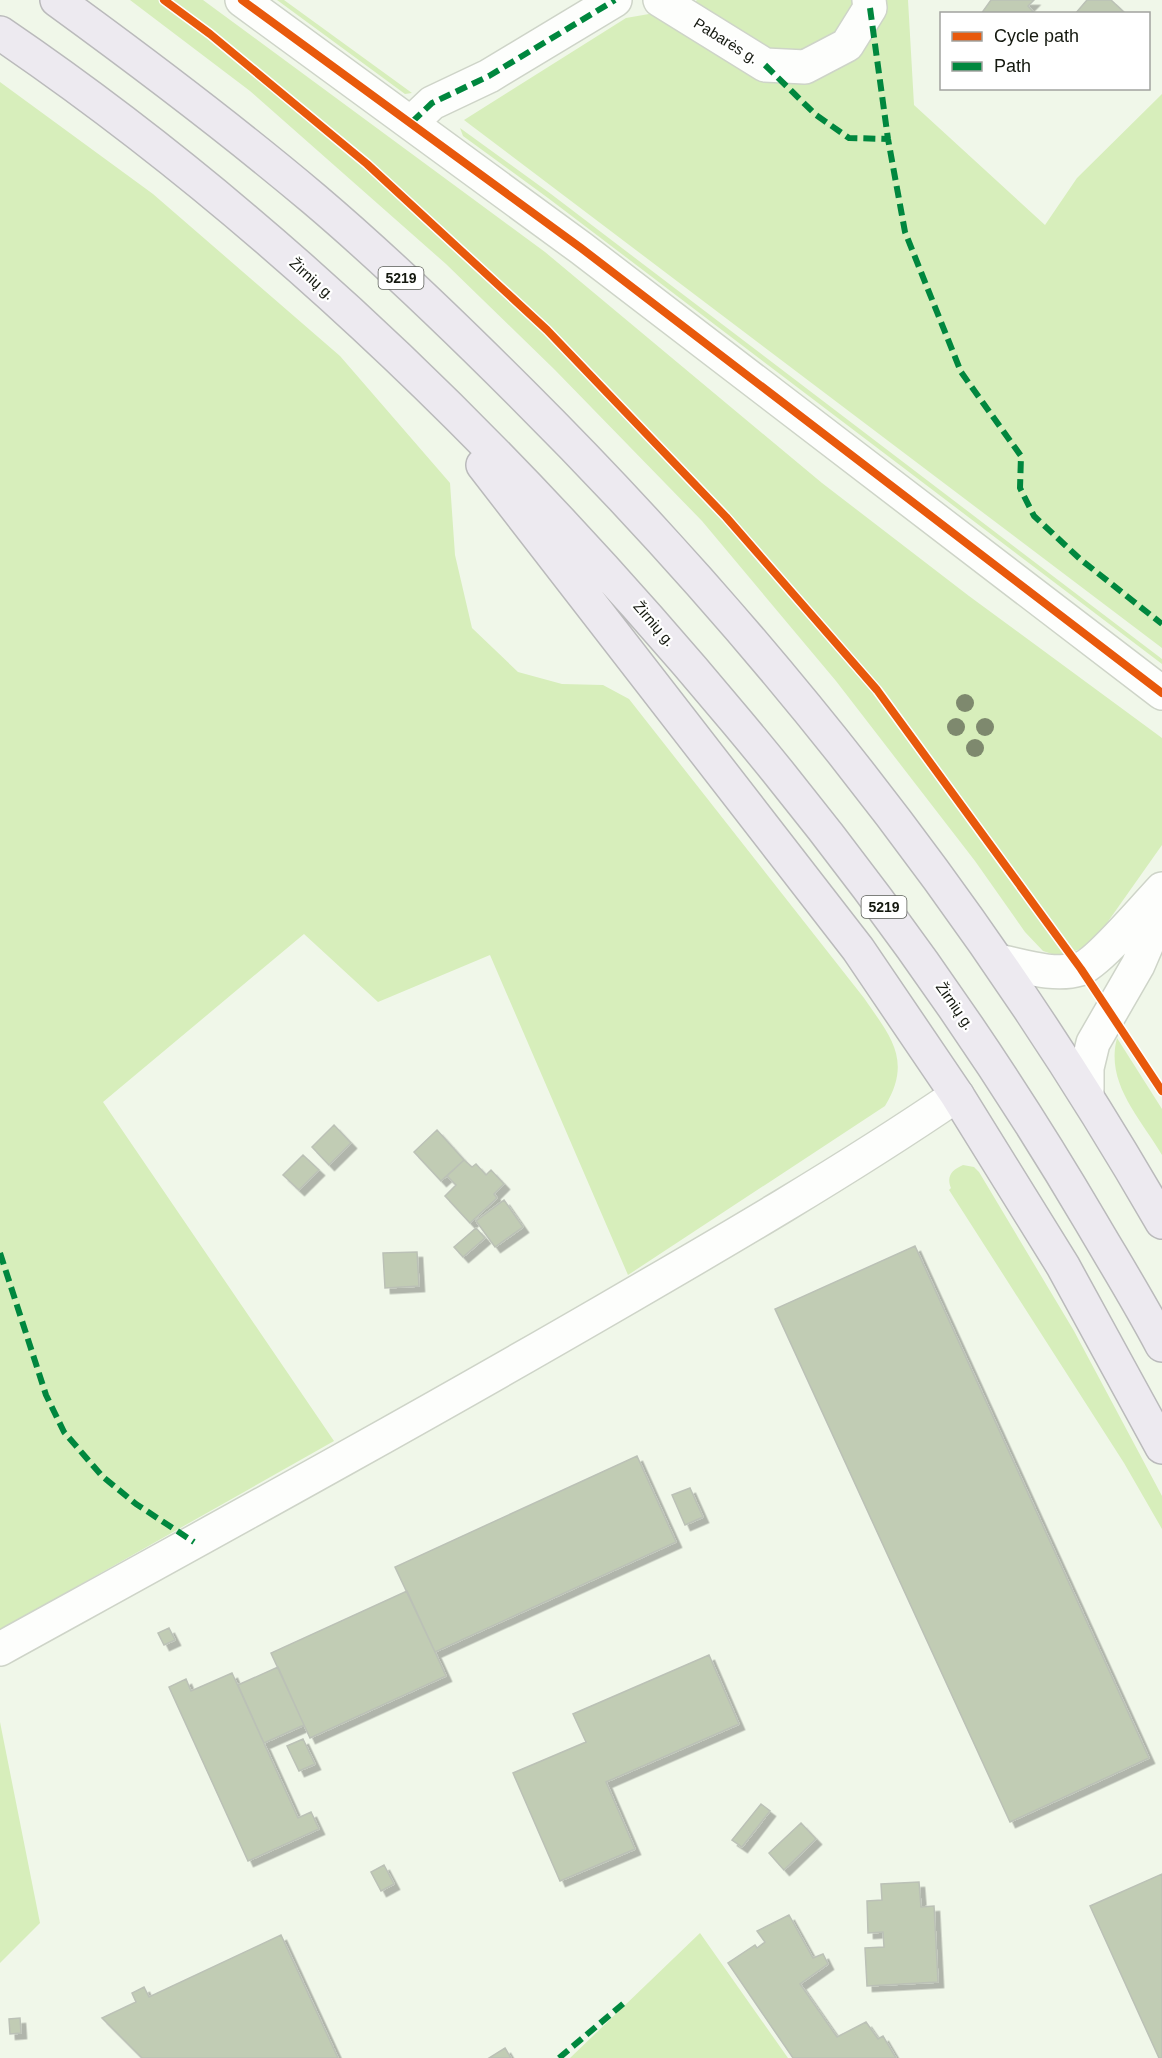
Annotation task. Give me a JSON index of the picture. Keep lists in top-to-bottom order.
{
  "streets": {
    "highway": ["5219", "Žirnių g."],
    "street": ["Pabarės g."]
  },
  "crossings": [
    ["5219", "Žirnių g."]
  ],
  "legend": ["Cycle path", "Path"]
}
